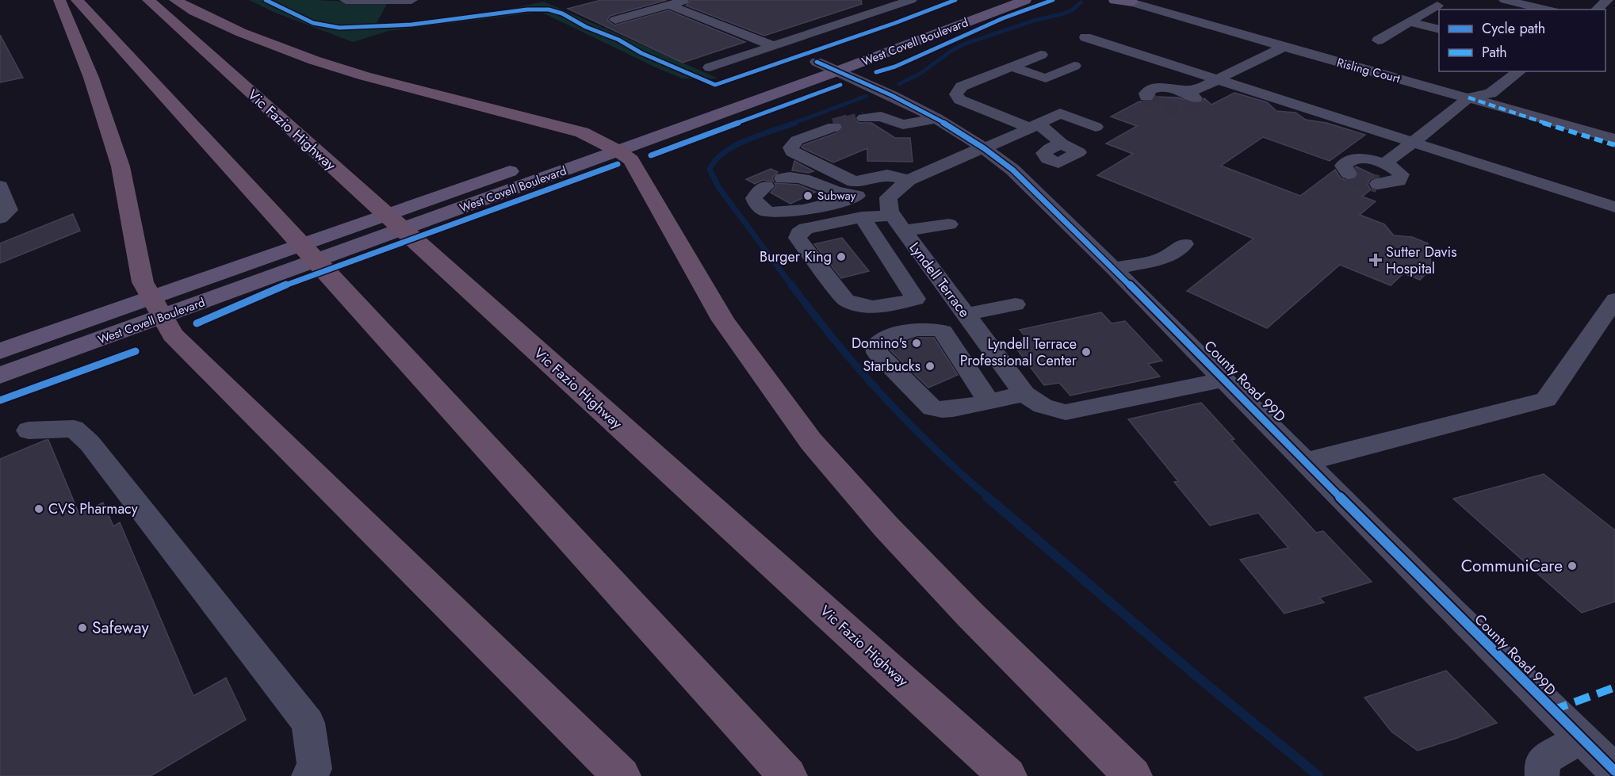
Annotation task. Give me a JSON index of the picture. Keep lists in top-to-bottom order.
{
  "streets": {
    "highway": ["Vic Fazio Highway"],
    "main road": ["West Covell Boulevard"],
    "street": ["Risling Court", "Lyndell Terrace", "County Road 99D"]
  },
  "crossings": [
    ["West Covell Boulevard", "County Road 99D"],
    ["Lyndell Terrace", "County Road 99D"]
  ],
  "places": {
    "other": [
      "Subway",
      "Burger King",
      "Domino's",
      "Lyndell Terrace Professional Center",
      "Starbucks",
      "CVS Pharmacy",
      "CommuniCare",
      "Safeway"
    ],
    "health": ["Sutter Davis Hospital"]
  },
  "legend": ["Cycle path", "Path"]
}
